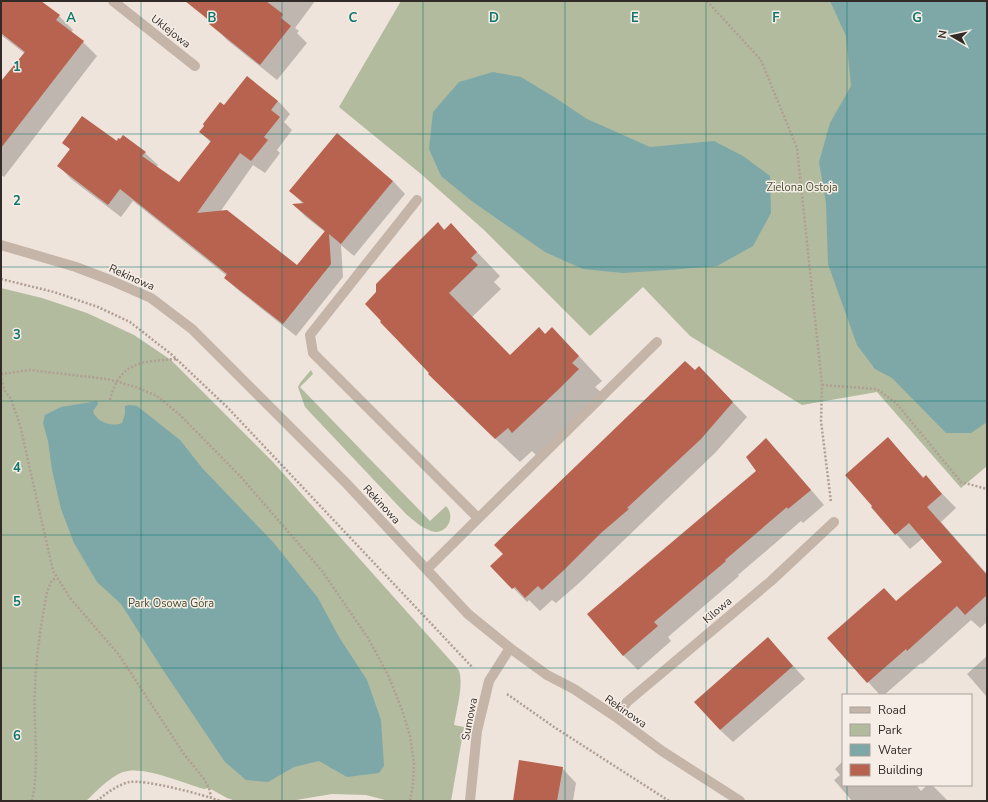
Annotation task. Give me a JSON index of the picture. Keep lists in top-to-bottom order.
{
  "streets": {
    "street": [
      "Uklejowa",
      "Rekinowa",
      "Kilowa",
      "Sumowa"
    ]
  },
  "crossings": [
    ["Rekinowa", "Kilowa"],
    ["Rekinowa", "Sumowa"]
  ],
  "parks": ["Zielona Ostoja", "Park Osowa Góra"],
  "legend": [
    "Road",
    "Park",
    "Water",
    "Building"
  ],
  "north": "left",
  "grid": {
    "columns": [
      "A",
      "B",
      "C",
      "D",
      "E",
      "F",
      "G"
    ],
    "rows": [
      "1",
      "2",
      "3",
      "4",
      "5",
      "6"
    ]
  }
}
